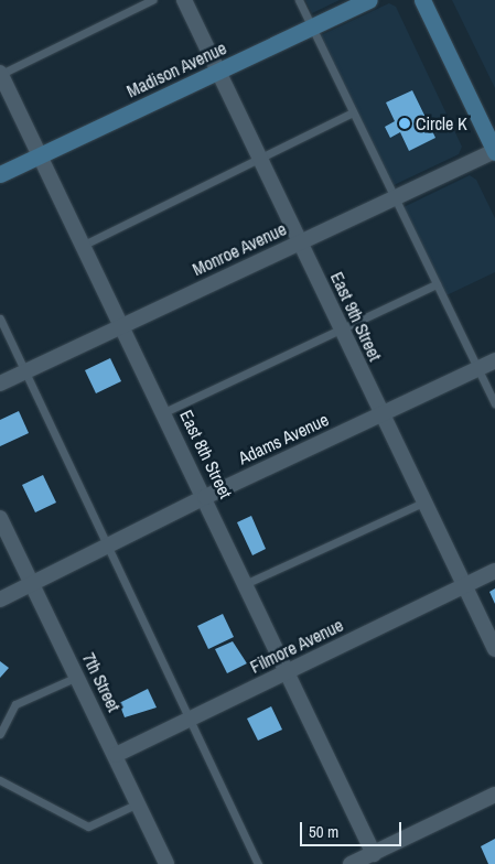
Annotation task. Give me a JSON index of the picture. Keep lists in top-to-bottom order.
{
  "streets": {
    "street": [
      "Madison Avenue",
      "Monroe Avenue",
      "East 9th Street",
      "Adams Avenue",
      "East 8th Street",
      "Filmore Avenue",
      "7th Street"
    ]
  },
  "crossings": [
    ["Madison Avenue", "East 9th Street"],
    ["Madison Avenue", "East 8th Street"],
    ["Monroe Avenue", "East 9th Street"],
    ["Monroe Avenue", "East 8th Street"],
    ["East 9th Street", "Adams Avenue"],
    ["East 9th Street", "Filmore Avenue"],
    ["Adams Avenue", "East 8th Street"],
    ["Adams Avenue", "7th Street"],
    ["East 8th Street", "Filmore Avenue"],
    ["Filmore Avenue", "7th Street"]
  ],
  "places": ["Circle K"],
  "scale_bar": "50 m"
}
